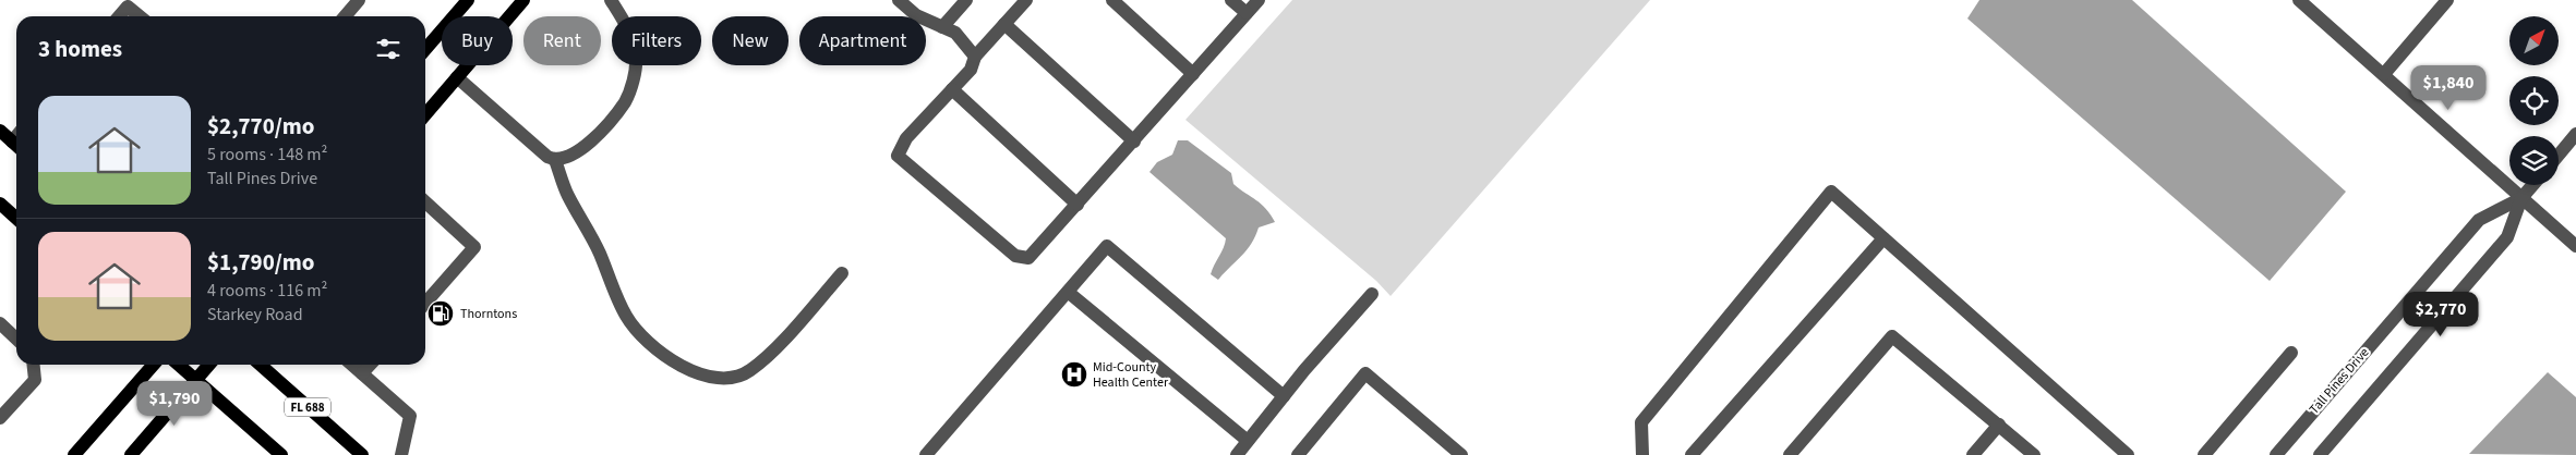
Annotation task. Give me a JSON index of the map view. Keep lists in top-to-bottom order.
{
  "streets": {
    "main road": ["FL 688"],
    "street": ["Tall Pines Drive"]
  },
  "places": {
    "fuel station": ["Thorntons"],
    "hospital": ["Mid-County Health Center"]
  },
  "north": "top right",
  "page": {
    "chip": [
      "Buy",
      "Rent",
      "Filters",
      "New",
      "Apartment"
    ],
    "heading": "3 homes",
    "price": ["$1,840", "$2,770", "$1,790"],
    "list": [
      {
        "name": "$2,770/mo",
        "note": "5 rooms · 148 m² · Tall Pines Drive"
      },
      {
        "name": "$1,790/mo",
        "note": "4 rooms · 116 m² · Starkey Road"
      }
    ]
  }
}
